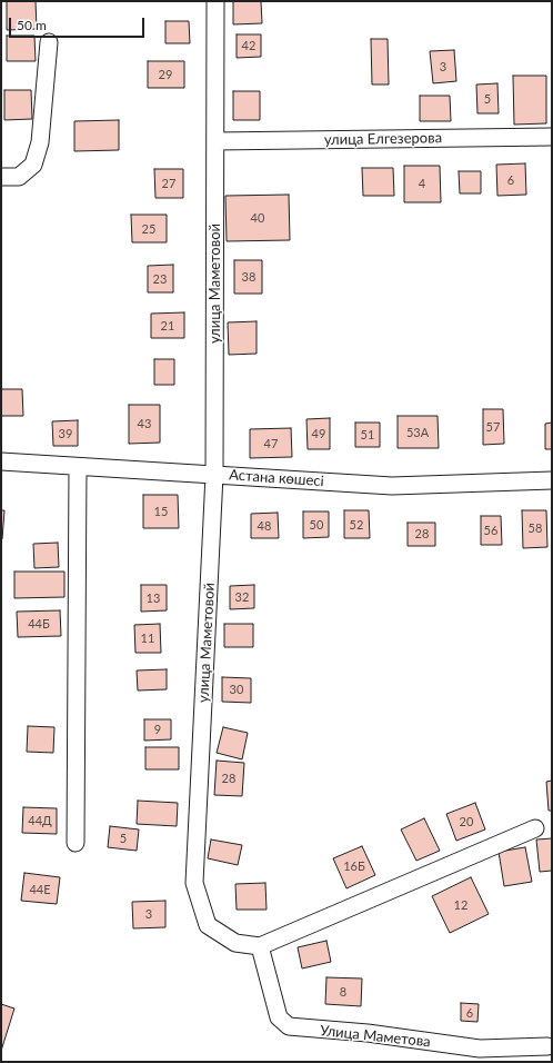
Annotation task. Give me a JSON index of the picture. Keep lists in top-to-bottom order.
{
  "streets": {
    "street": [
      "улица Елгезерова",
      "улица Маметовой",
      "Астана көшесі",
      "Улица Маметова"
    ]
  },
  "crossings": [
    ["улица Елгезерова", "улица Маметовой"],
    ["улица Маметовой", "Астана көшесі"],
    ["улица Маметовой", "Улица Маметова"]
  ],
  "house_numbers": [
    "42",
    "3",
    "29",
    "5",
    "6",
    "27",
    "4",
    "40",
    "25",
    "38",
    "23",
    "21",
    "43",
    "57",
    "53А",
    "39",
    "49",
    "51",
    "47",
    "15",
    "50",
    "52",
    "48",
    "58",
    "56",
    "28",
    "32",
    "13",
    "44Б",
    "11",
    "30",
    "9",
    "28",
    "44Д",
    "20",
    "5",
    "16Б",
    "44Е",
    "12",
    "3",
    "8",
    "6"
  ],
  "scale_bar": "50 m"
}
